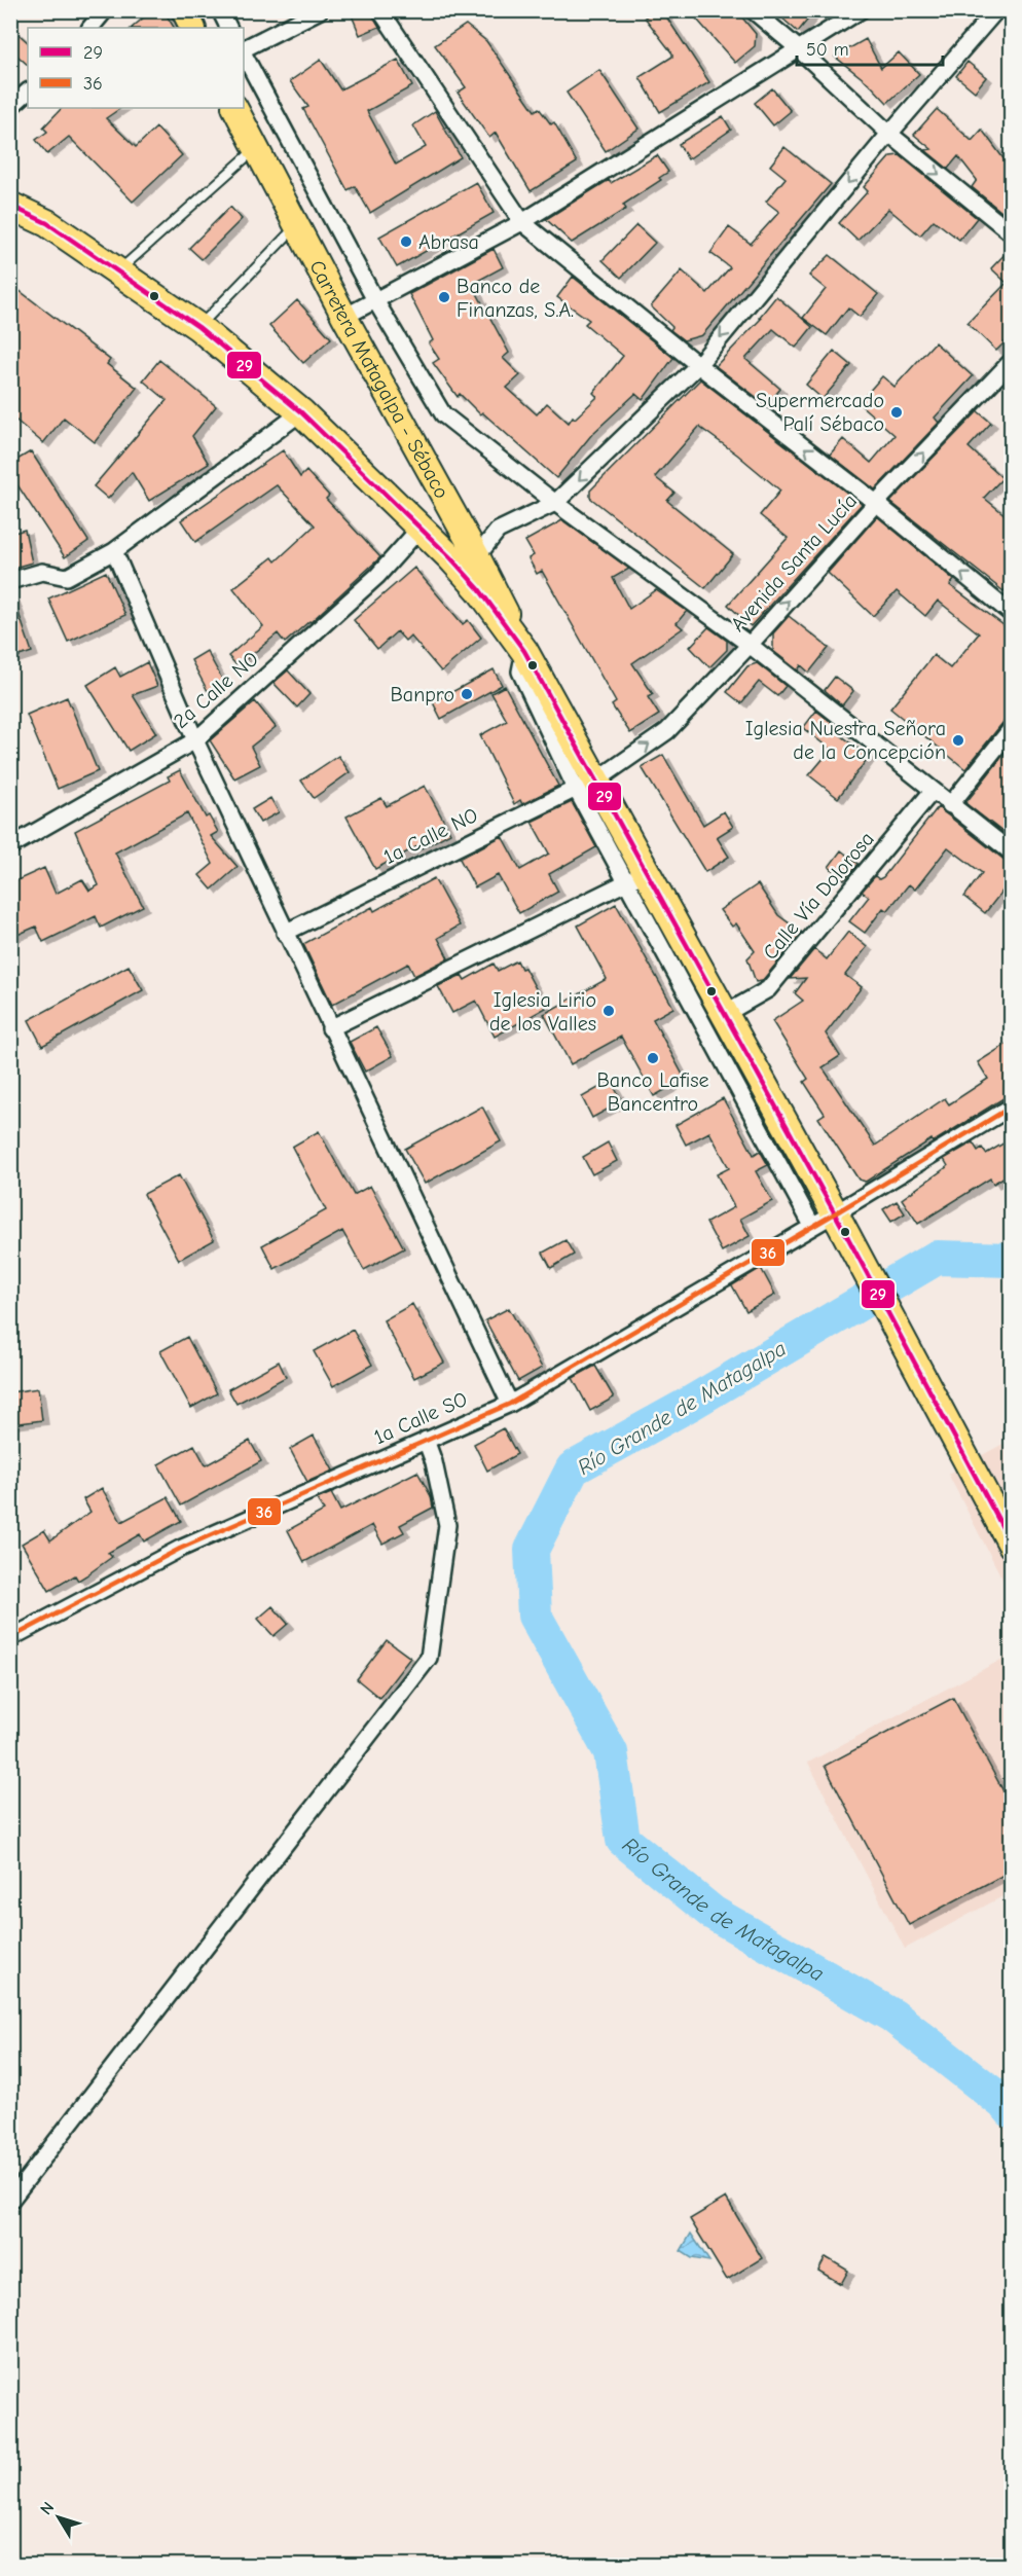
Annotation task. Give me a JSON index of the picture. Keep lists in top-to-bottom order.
{
  "streets": {
    "main road": ["Carretera Matagalpa - Sébaco"],
    "street": [
      "Avenida Santa Lucía",
      "2a Calle NO",
      "1a Calle NO",
      "Calle Vía Dolorosa",
      "1a Calle SO"
    ]
  },
  "crossings": [
    ["Avenida Santa Lucía", "1a Calle NO"]
  ],
  "one_way": ["Avenida Santa Lucía"],
  "water": ["Río Grande de Matagalpa"],
  "places": [
    "Abrasa",
    "Banco de Finanzas, S.A.",
    "Supermercado Palí Sébaco",
    "Banpro",
    "Iglesia Nuestra Señora de la Concepción",
    "Iglesia Lirio de los Valles",
    "Banco Lafise Bancentro"
  ],
  "lines": ["transit line 29", "transit line 36"],
  "legend": ["29", "36"],
  "scale_bar": "50 m",
  "north": "top left"
}
